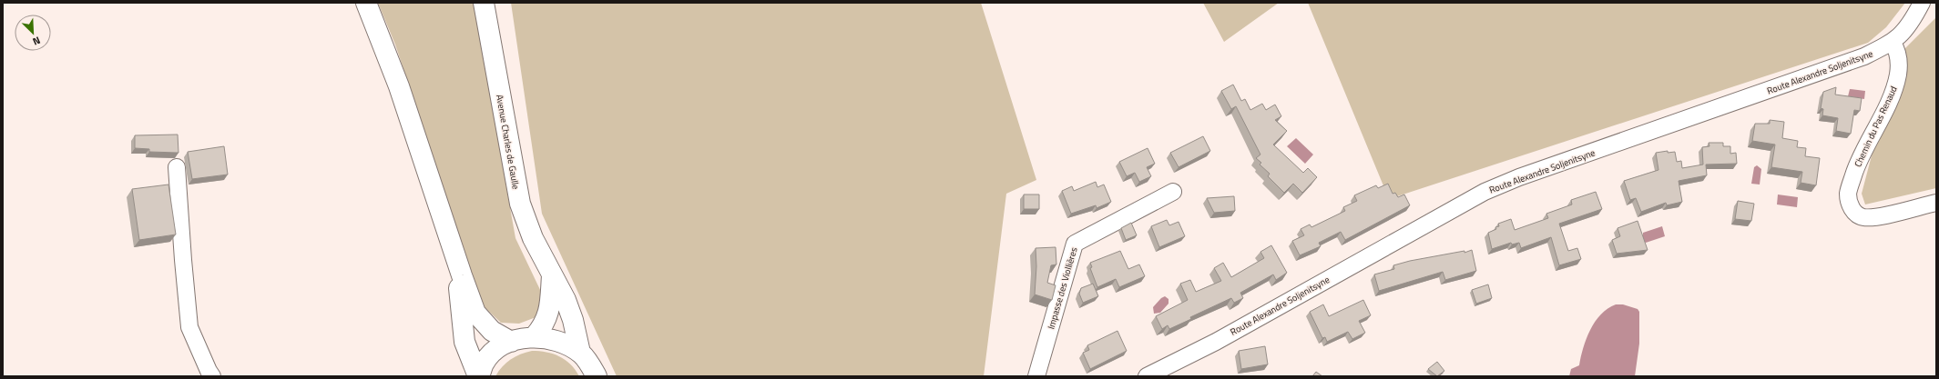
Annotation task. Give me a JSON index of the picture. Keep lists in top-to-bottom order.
{
  "streets": {
    "main road": ["Avenue Charles de Gaulle"],
    "street": ["Route Alexandre Soljenitsyne", "Chemin du Pas Renaud", "Impasse des Viollières"]
  },
  "crossings": [
    ["Route Alexandre Soljenitsyne", "Chemin du Pas Renaud"]
  ],
  "north": "bottom right"
}
